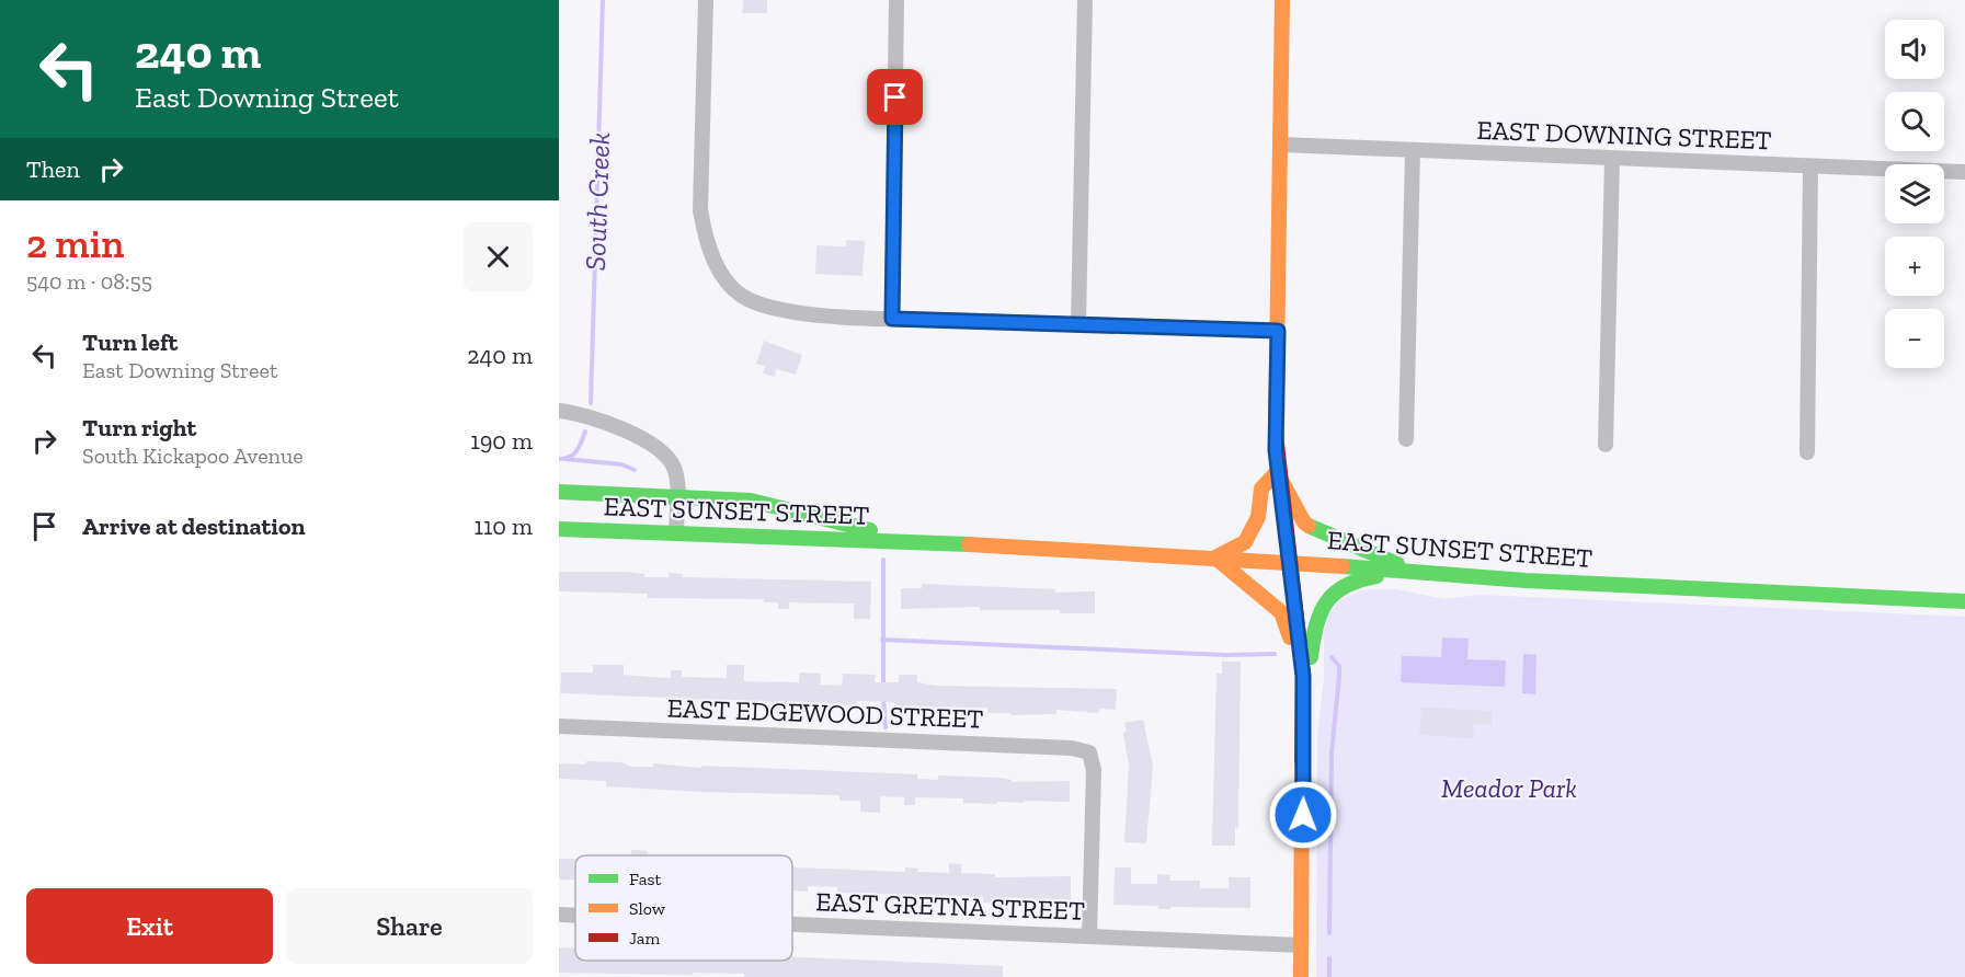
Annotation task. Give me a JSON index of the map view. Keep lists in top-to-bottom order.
{
  "streets": {
    "main road": ["EAST SUNSET STREET"],
    "street": ["EAST DOWNING STREET", "EAST EDGEWOOD STREET", "EAST GRETNA STREET"]
  },
  "crossings": [
    ["EAST EDGEWOOD STREET", "EAST GRETNA STREET"]
  ],
  "water": ["South Creek"],
  "parks": ["Meador Park"],
  "legend": ["Fast", "Slow", "Jam"],
  "page": {
    "turn": ["240 m", "East Downing Street"],
    "map_buttons": ["+", "−"],
    "then": "Then",
    "heading": ["2 min", "540 m · 08:55"],
    "list": [
      {
        "name": "Turn left",
        "note": "East Downing Street",
        "value": "240 m"
      },
      {
        "name": "Turn right",
        "note": "South Kickapoo Avenue",
        "value": "190 m"
      },
      {
        "name": "Arrive at destination",
        "value": "110 m"
      }
    ],
    "buttons": ["Exit", "Share"]
  }
}
